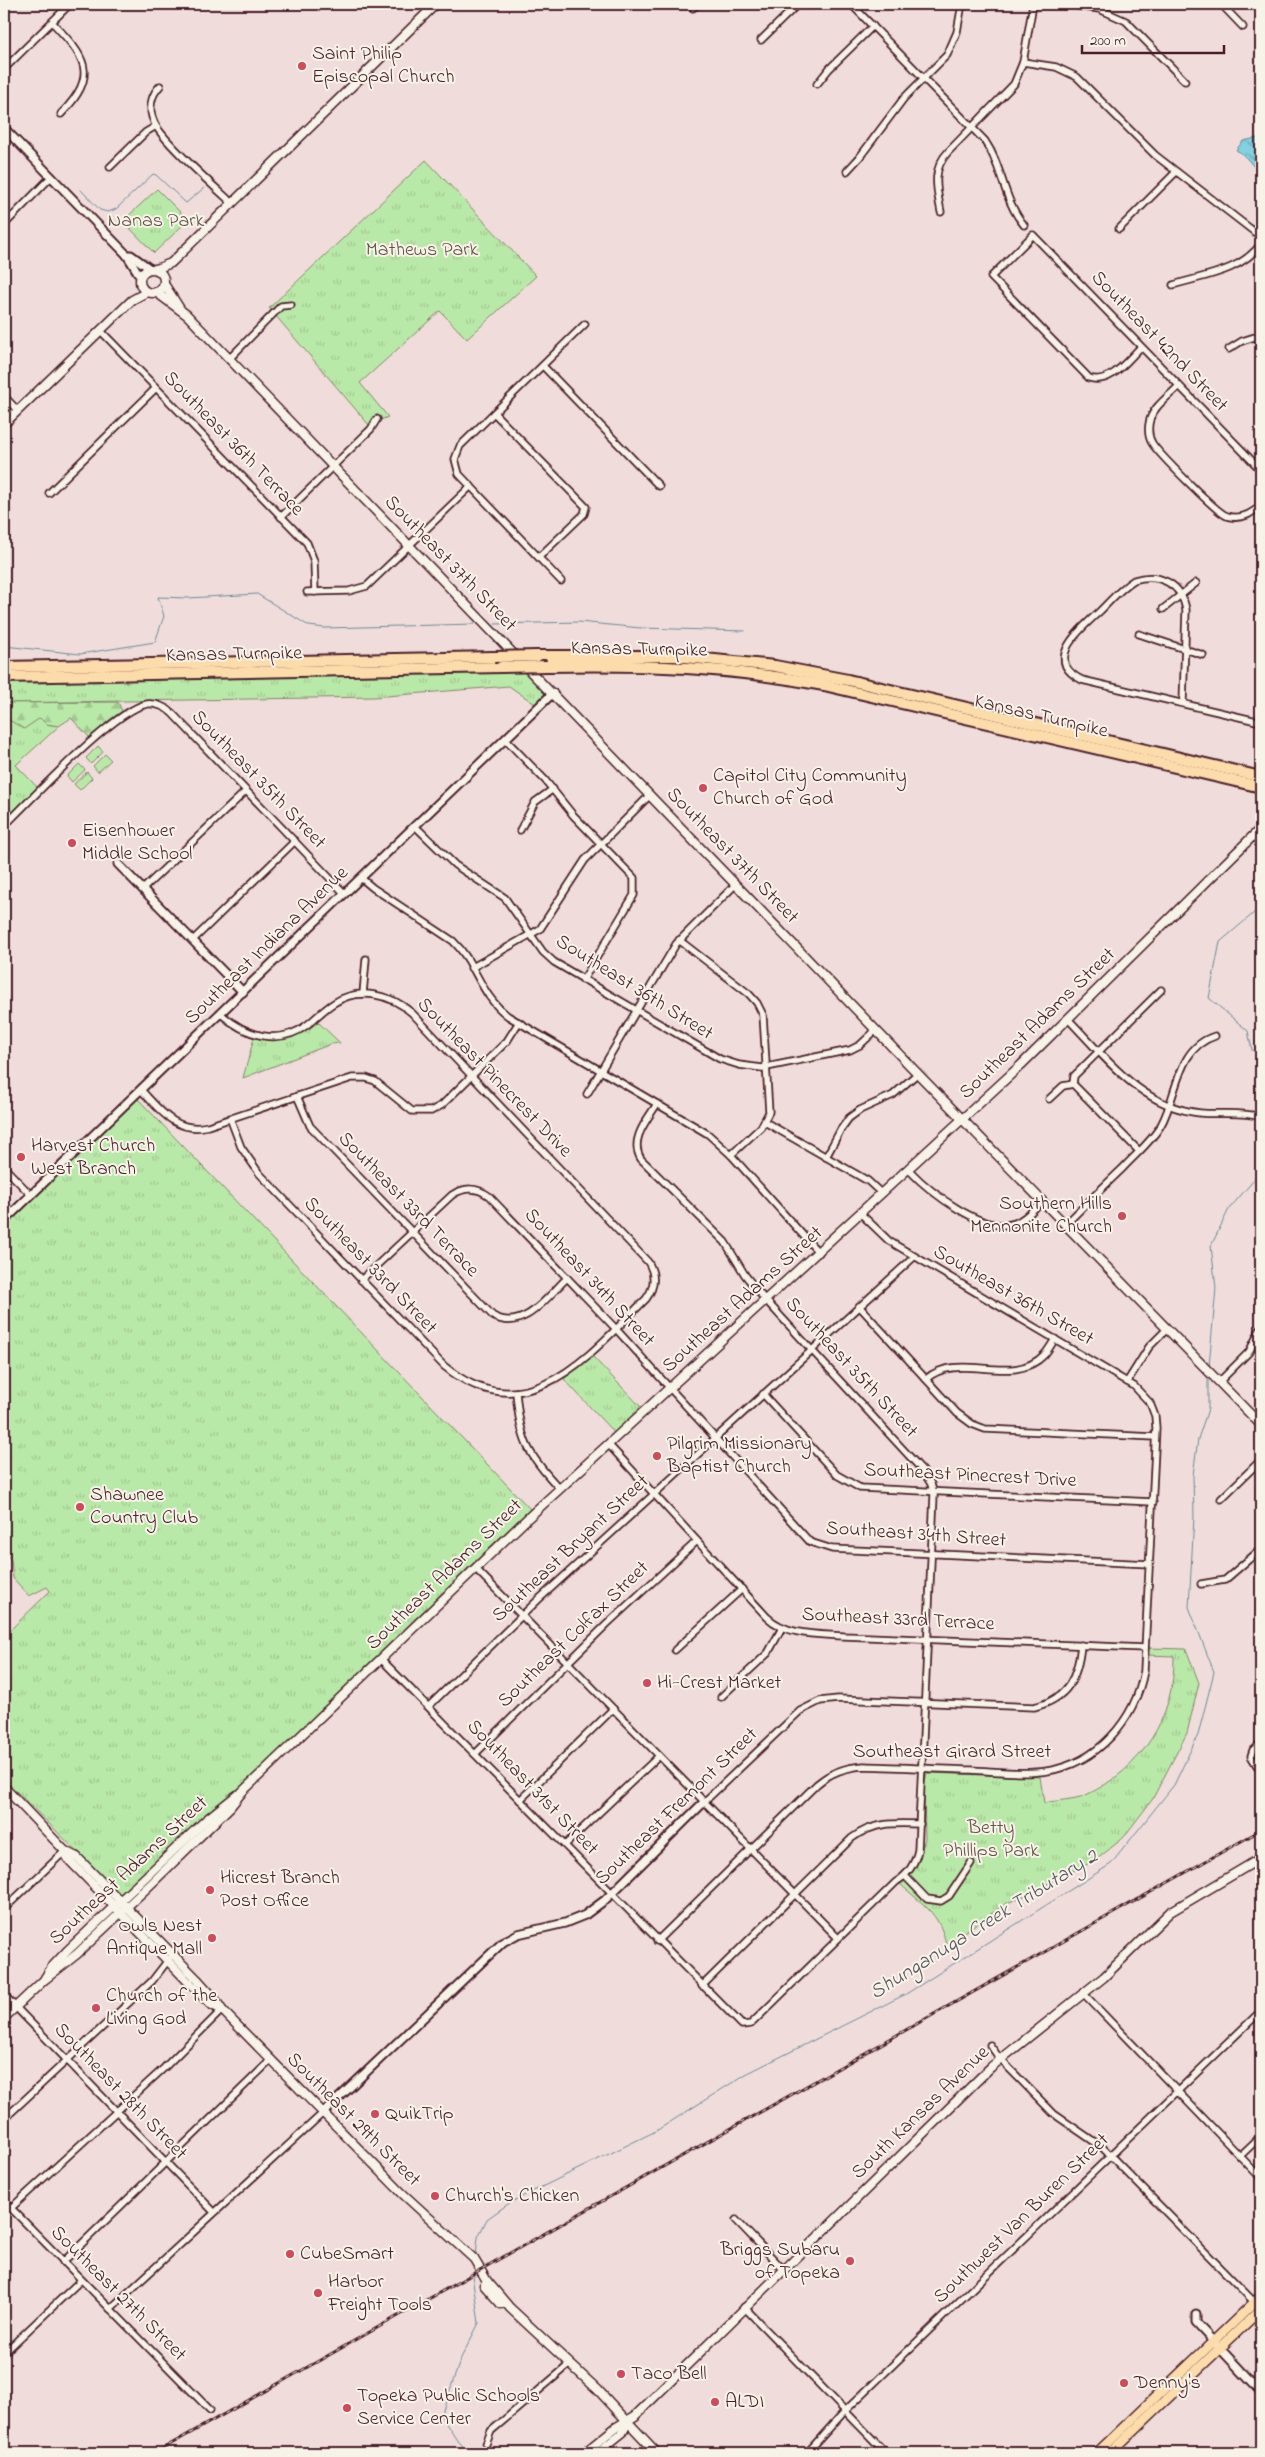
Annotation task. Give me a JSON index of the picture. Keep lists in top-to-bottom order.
{
  "streets": {
    "highway": ["Kansas Turnpike"],
    "main road": [
      "Southeast 37th Street",
      "Southeast Adams Street",
      "South Kansas Avenue",
      "Southeast 29th Street"
    ],
    "street": [
      "Southeast 42nd Street",
      "Southeast 36th Terrace",
      "Southeast 35th Street",
      "Southeast Indiana Avenue",
      "Southeast 36th Street",
      "Southeast Pinecrest Drive",
      "Southeast 33rd Terrace",
      "Southeast 33rd Street",
      "Southeast 34th Street",
      "Southeast Bryant Street",
      "Southeast Colfax Street",
      "Southeast Girard Street",
      "Southeast 31st Street",
      "Southeast Fremont Street",
      "Southeast 28th Street",
      "Southwest Van Buren Street",
      "Southeast 27th Street"
    ]
  },
  "crossings": [
    ["Southeast 37th Street", "Southeast Indiana Avenue"],
    ["Southeast 37th Street", "Southeast 36th Street"],
    ["Southeast 37th Street", "Southeast Adams Street"],
    ["Southeast 35th Street", "Southeast Indiana Avenue"],
    ["Southeast 35th Street", "Southeast Adams Street"],
    ["Southeast 35th Street", "Southeast Pinecrest Drive"],
    ["Southeast 35th Street", "Southeast Bryant Street"],
    ["Southeast Indiana Avenue", "Southeast 36th Street"],
    ["Southeast Indiana Avenue", "Southeast Pinecrest Drive"],
    ["Southeast 36th Street", "Southeast Adams Street"],
    ["Southeast 36th Street", "Southeast Bryant Street"],
    ["Southeast 36th Street", "Southeast Girard Street"],
    ["Southeast Adams Street", "Southeast 33rd Terrace"],
    ["Southeast Adams Street", "Southeast 34th Street"],
    ["Southeast Adams Street", "Southeast 31st Street"],
    ["Southeast Adams Street", "Southeast 28th Street"],
    ["Southeast Adams Street", "Southeast 29th Street"],
    ["Southeast Pinecrest Drive", "Southeast 34th Street"],
    ["Southeast Pinecrest Drive", "Southeast Bryant Street"],
    ["Southeast Pinecrest Drive", "Southeast Girard Street"],
    ["Southeast 33rd Terrace", "Southeast 34th Street"],
    ["Southeast 33rd Terrace", "Southeast Bryant Street"],
    ["Southeast 33rd Terrace", "Southeast Colfax Street"],
    ["Southeast 33rd Terrace", "Southeast Girard Street"],
    ["Southeast 33rd Terrace", "Southeast Fremont Street"],
    ["Southeast 34th Street", "Southeast Bryant Street"],
    ["Southeast 34th Street", "Southeast Girard Street"],
    ["Southeast Bryant Street", "Southeast 31st Street"],
    ["Southeast Colfax Street", "Southeast 31st Street"],
    ["Southeast Girard Street", "Southeast 31st Street"],
    ["Southeast 31st Street", "Southeast Fremont Street"],
    ["Southeast Fremont Street", "Southeast 29th Street"],
    ["South Kansas Avenue", "Southeast 29th Street"]
  ],
  "water": ["Shunganuga Creek Tributary 2"],
  "parks": ["Nanas Park", "Mathews Park", "Betty Phillips Park"],
  "places": [
    "Saint Philip Episcopal Church",
    "Capitol City Community Church of God",
    "Eisenhower Middle School",
    "Harvest Church West Branch",
    "Southern Hills Mennonite Church",
    "Pilgrim Missionary Baptist Church",
    "Shawnee Country Club",
    "Hi-Crest Market",
    "Hicrest Branch Post Office",
    "Owls Nest Antique Mall",
    "Church of the Living God",
    "QuikTrip",
    "Church's Chicken",
    "CubeSmart",
    "Briggs Subaru of Topeka",
    "Harbor Freight Tools",
    "Taco Bell",
    "Denny's",
    "ALDI",
    "Topeka Public Schools Service Center"
  ],
  "scale_bar": "200 m"
}
